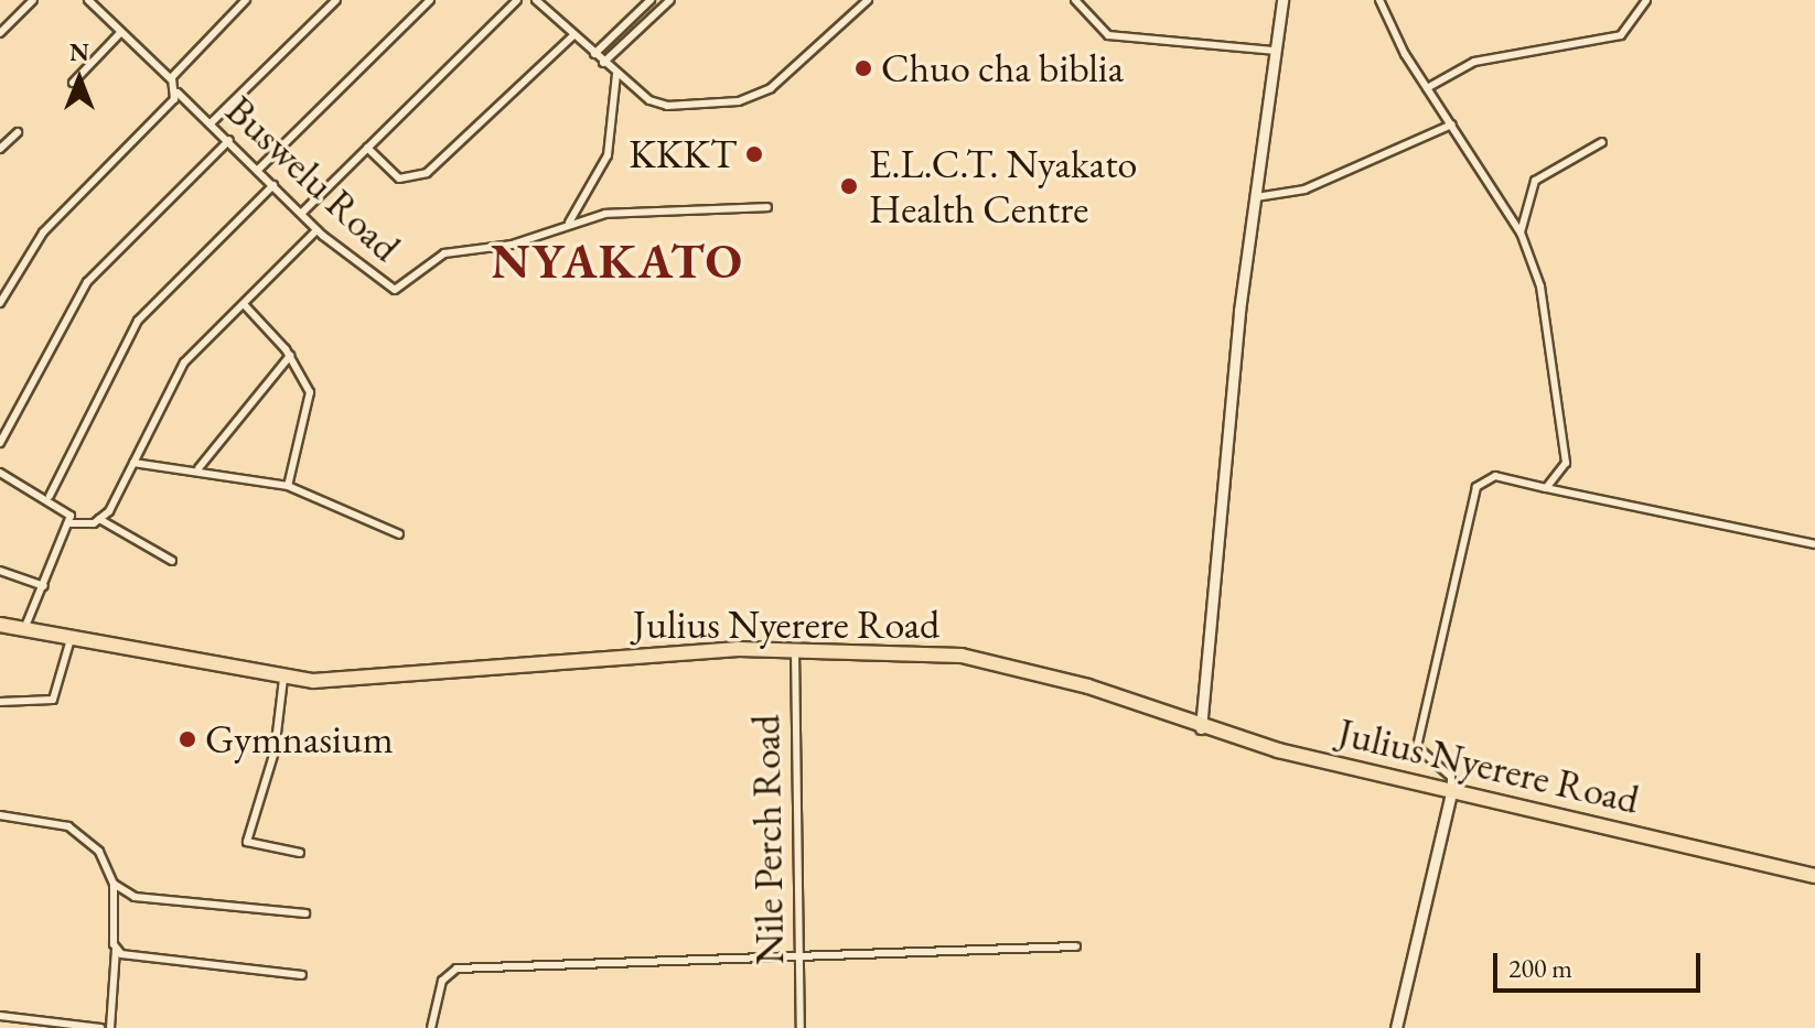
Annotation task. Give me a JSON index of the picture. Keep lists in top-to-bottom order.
{
  "streets": {
    "highway": ["Julius Nyerere Road"],
    "street": ["Buswelu Road", "Nile Perch Road"]
  },
  "crossings": [
    ["Julius Nyerere Road", "Nile Perch Road"]
  ],
  "districts": ["NYAKATO"],
  "places": [
    "Chuo cha biblia",
    "KKKT",
    "E.L.C.T. Nyakato Health Centre",
    "Gymnasium"
  ],
  "scale_bar": "200 m",
  "north": "top"
}
